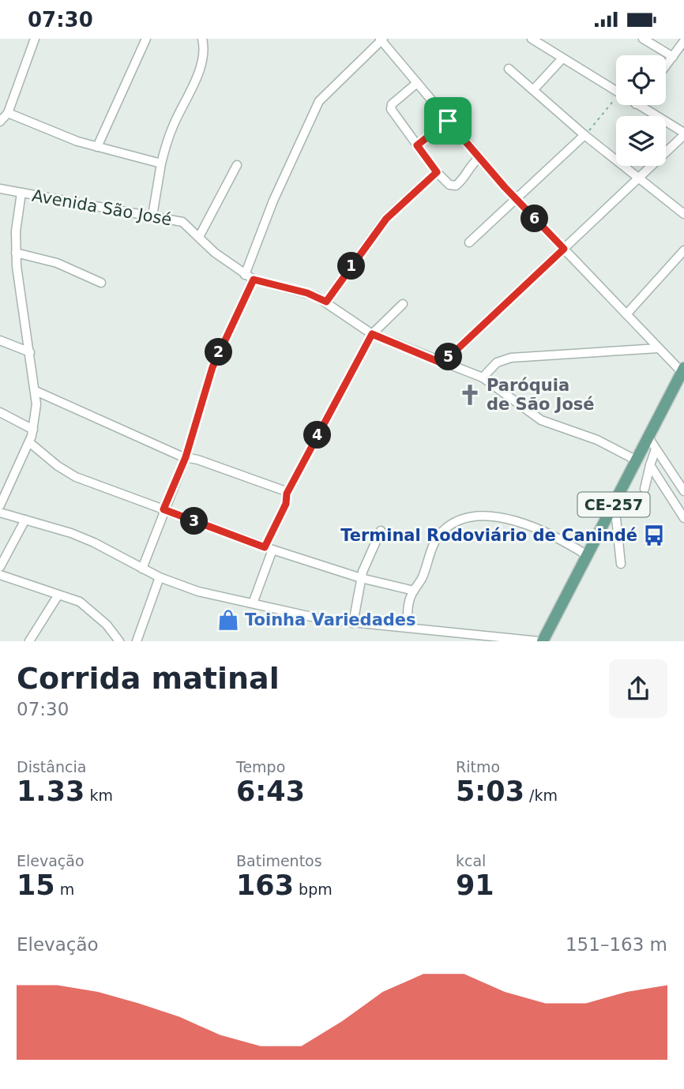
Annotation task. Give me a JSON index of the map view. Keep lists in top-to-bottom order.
{
  "streets": {
    "main road": ["CE-257"],
    "street": ["Avenida São José"]
  },
  "crossings": [
    ["Avenida São José", "CE-257"]
  ],
  "places": {
    "church": ["Paróquia de São José"],
    "bus stop": ["Terminal Rodoviário de Canindé"],
    "shop": ["Toinha Variedades"]
  },
  "page": {
    "status": "07:30",
    "pins": [
      "6",
      "1",
      "2",
      "5",
      "4",
      "3"
    ],
    "heading": ["Corrida matinal", "07:30"],
    "stats": [
      ["Distância", "1.33 km"],
      ["Tempo", "6:43"],
      ["Ritmo", "5:03 /km"],
      ["Elevação", "15 m"],
      ["Batimentos", "163 bpm"],
      ["kcal", "91"]
    ],
    "chart": ["Elevação", "151–163 m"]
  }
}
